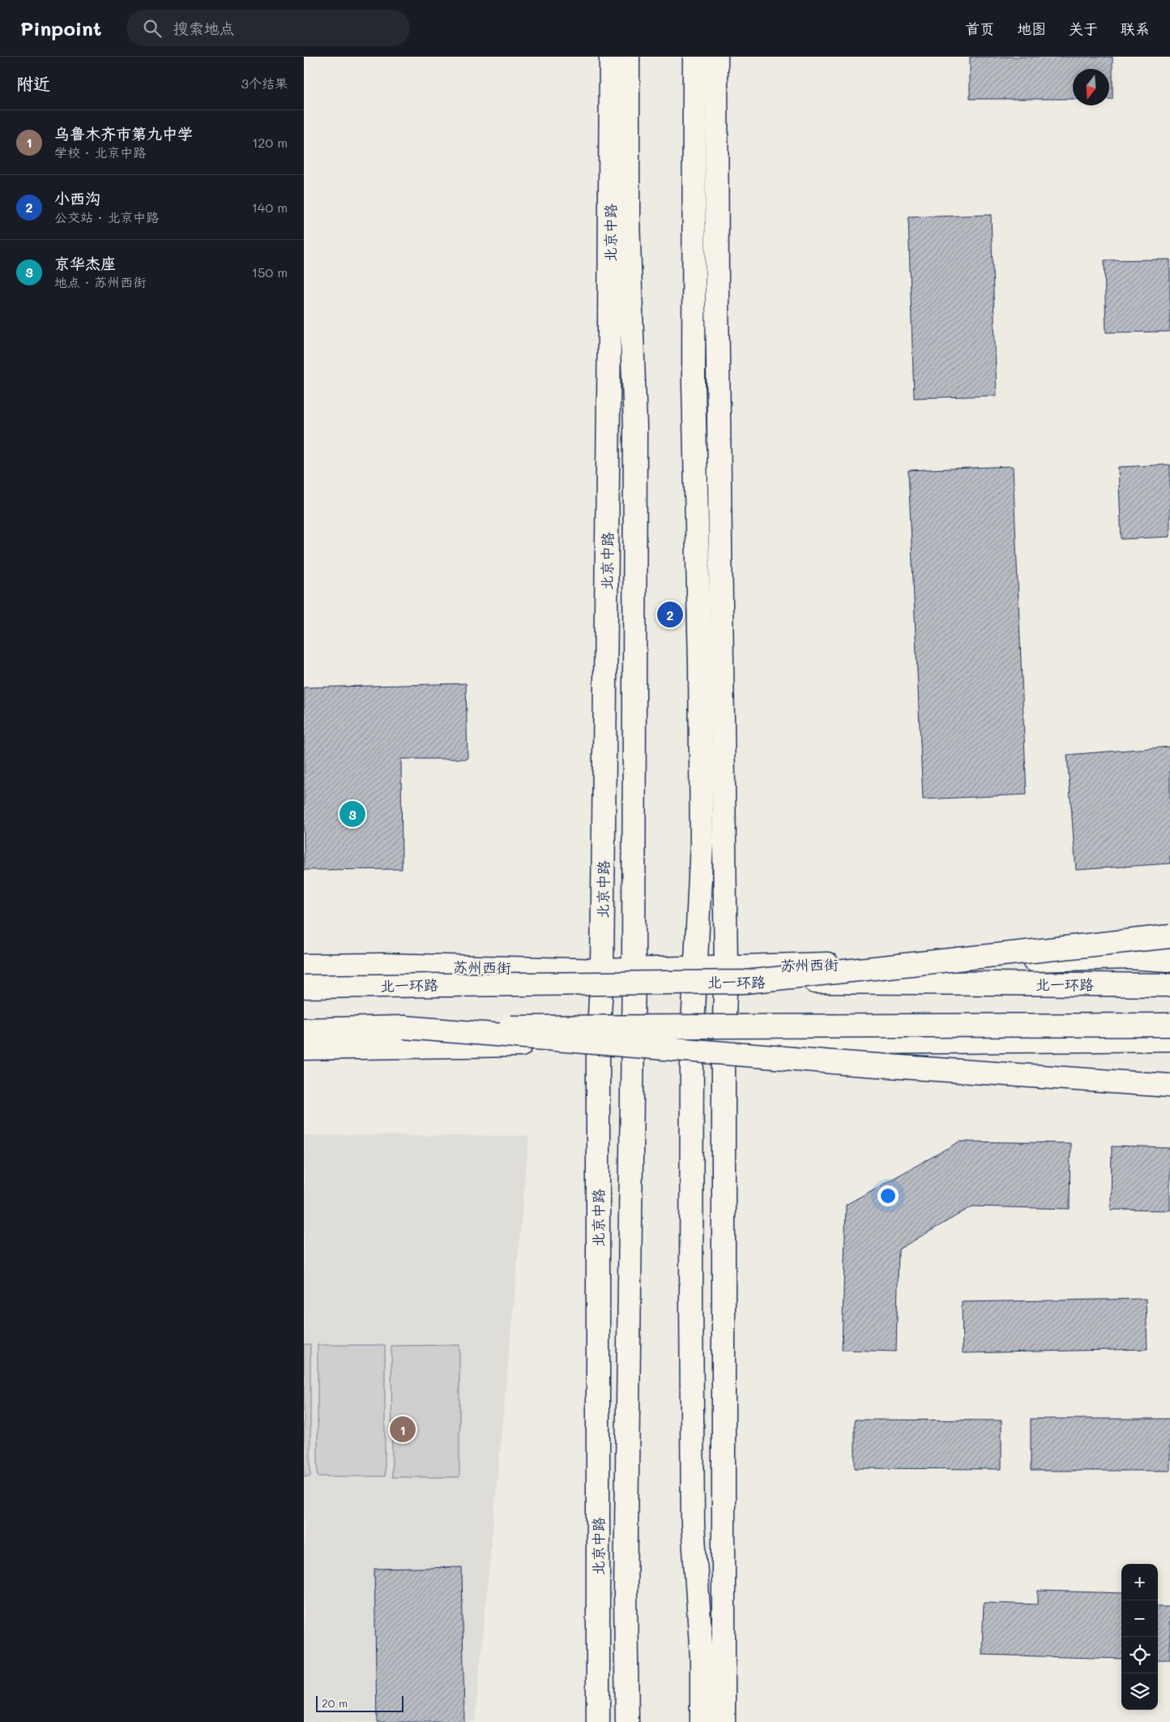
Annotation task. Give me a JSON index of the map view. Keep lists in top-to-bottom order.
{
  "streets": {
    "main road": ["北京中路", "苏州西街", "北一环路"]
  },
  "crossings": [
    ["北京中路", "苏州西街"]
  ],
  "scale_bar": "20 m",
  "north": "bottom",
  "page": {
    "header": "Pinpoint",
    "search": "搜索地点",
    "nav": [
      "首页",
      "地图",
      "关于",
      "联系"
    ],
    "heading": ["附近", "3个结果"],
    "list": [
      {
        "mark": "1",
        "name": "乌鲁木齐市第九中学",
        "note": "学校 · 北京中路",
        "value": "120 m"
      },
      {
        "mark": "2",
        "name": "小西沟",
        "note": "公交站 · 北京中路",
        "value": "140 m"
      },
      {
        "mark": "3",
        "name": "京华杰座",
        "note": "地点 · 苏州西街",
        "value": "150 m"
      }
    ],
    "pins": ["2", "3", "1"],
    "map_buttons": ["+", "−"],
    "scale": "20 m"
  }
}
